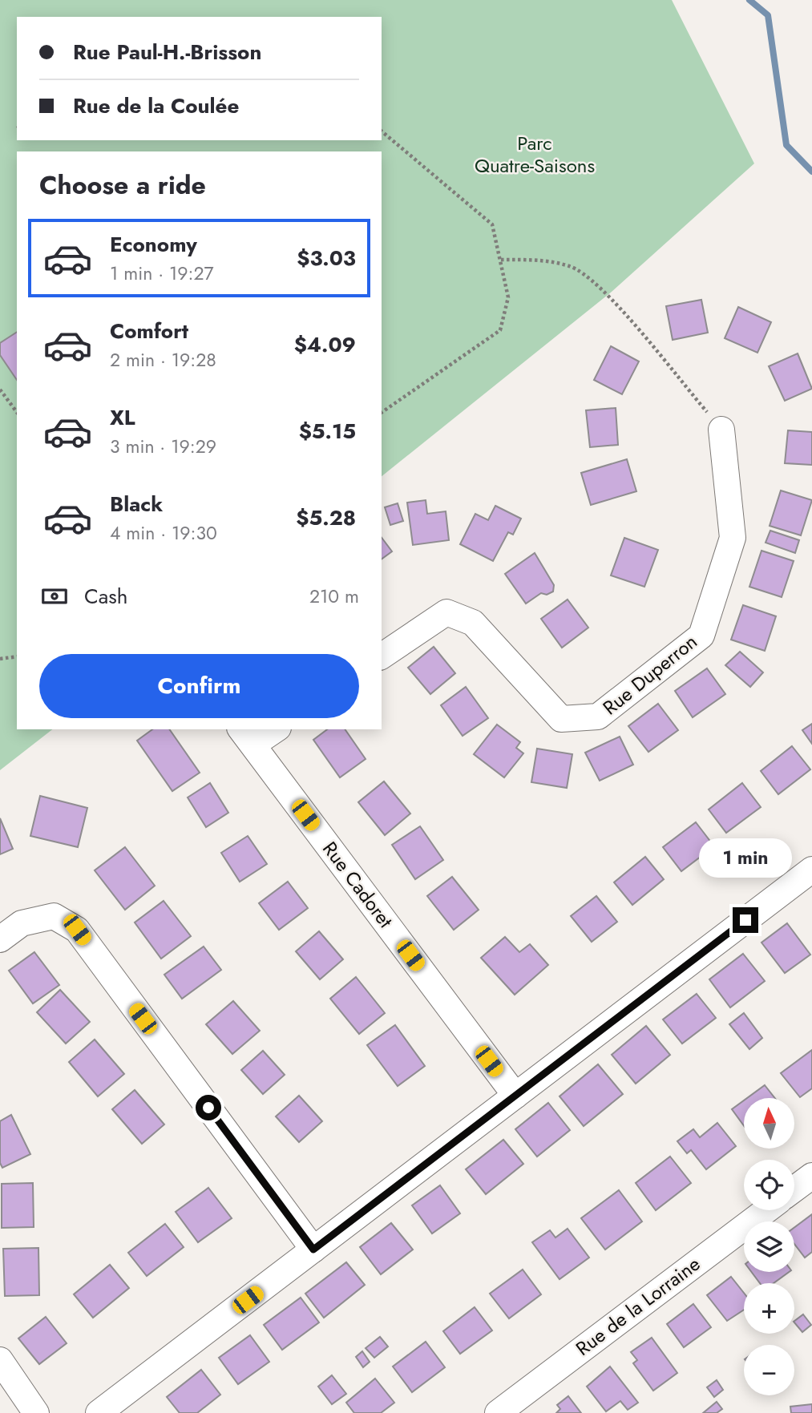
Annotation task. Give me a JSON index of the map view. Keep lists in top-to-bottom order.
{
  "streets": {
    "street": ["Rue Duperron", "Rue Cadoret", "Rue de la Lorraine"]
  },
  "parks": ["Parc Quatre-Saisons"],
  "north": "top",
  "page": {
    "banner": ["Rue Paul-H.-Brisson", "Rue de la Coulée"],
    "heading": "Choose a ride",
    "list": [
      {
        "name": "Economy",
        "note": "1 min · 19:27",
        "value": "$3.03"
      },
      {
        "name": "Comfort",
        "note": "2 min · 19:28",
        "value": "$4.09"
      },
      {
        "name": "XL",
        "note": "3 min · 19:29",
        "value": "$5.15"
      },
      {
        "name": "Black",
        "note": "4 min · 19:30",
        "value": "$5.28"
      }
    ],
    "pay": ["Cash", "210 m"],
    "buttons": "Confirm",
    "bubble": "1 min",
    "map_buttons": ["+", "−"]
  }
}
